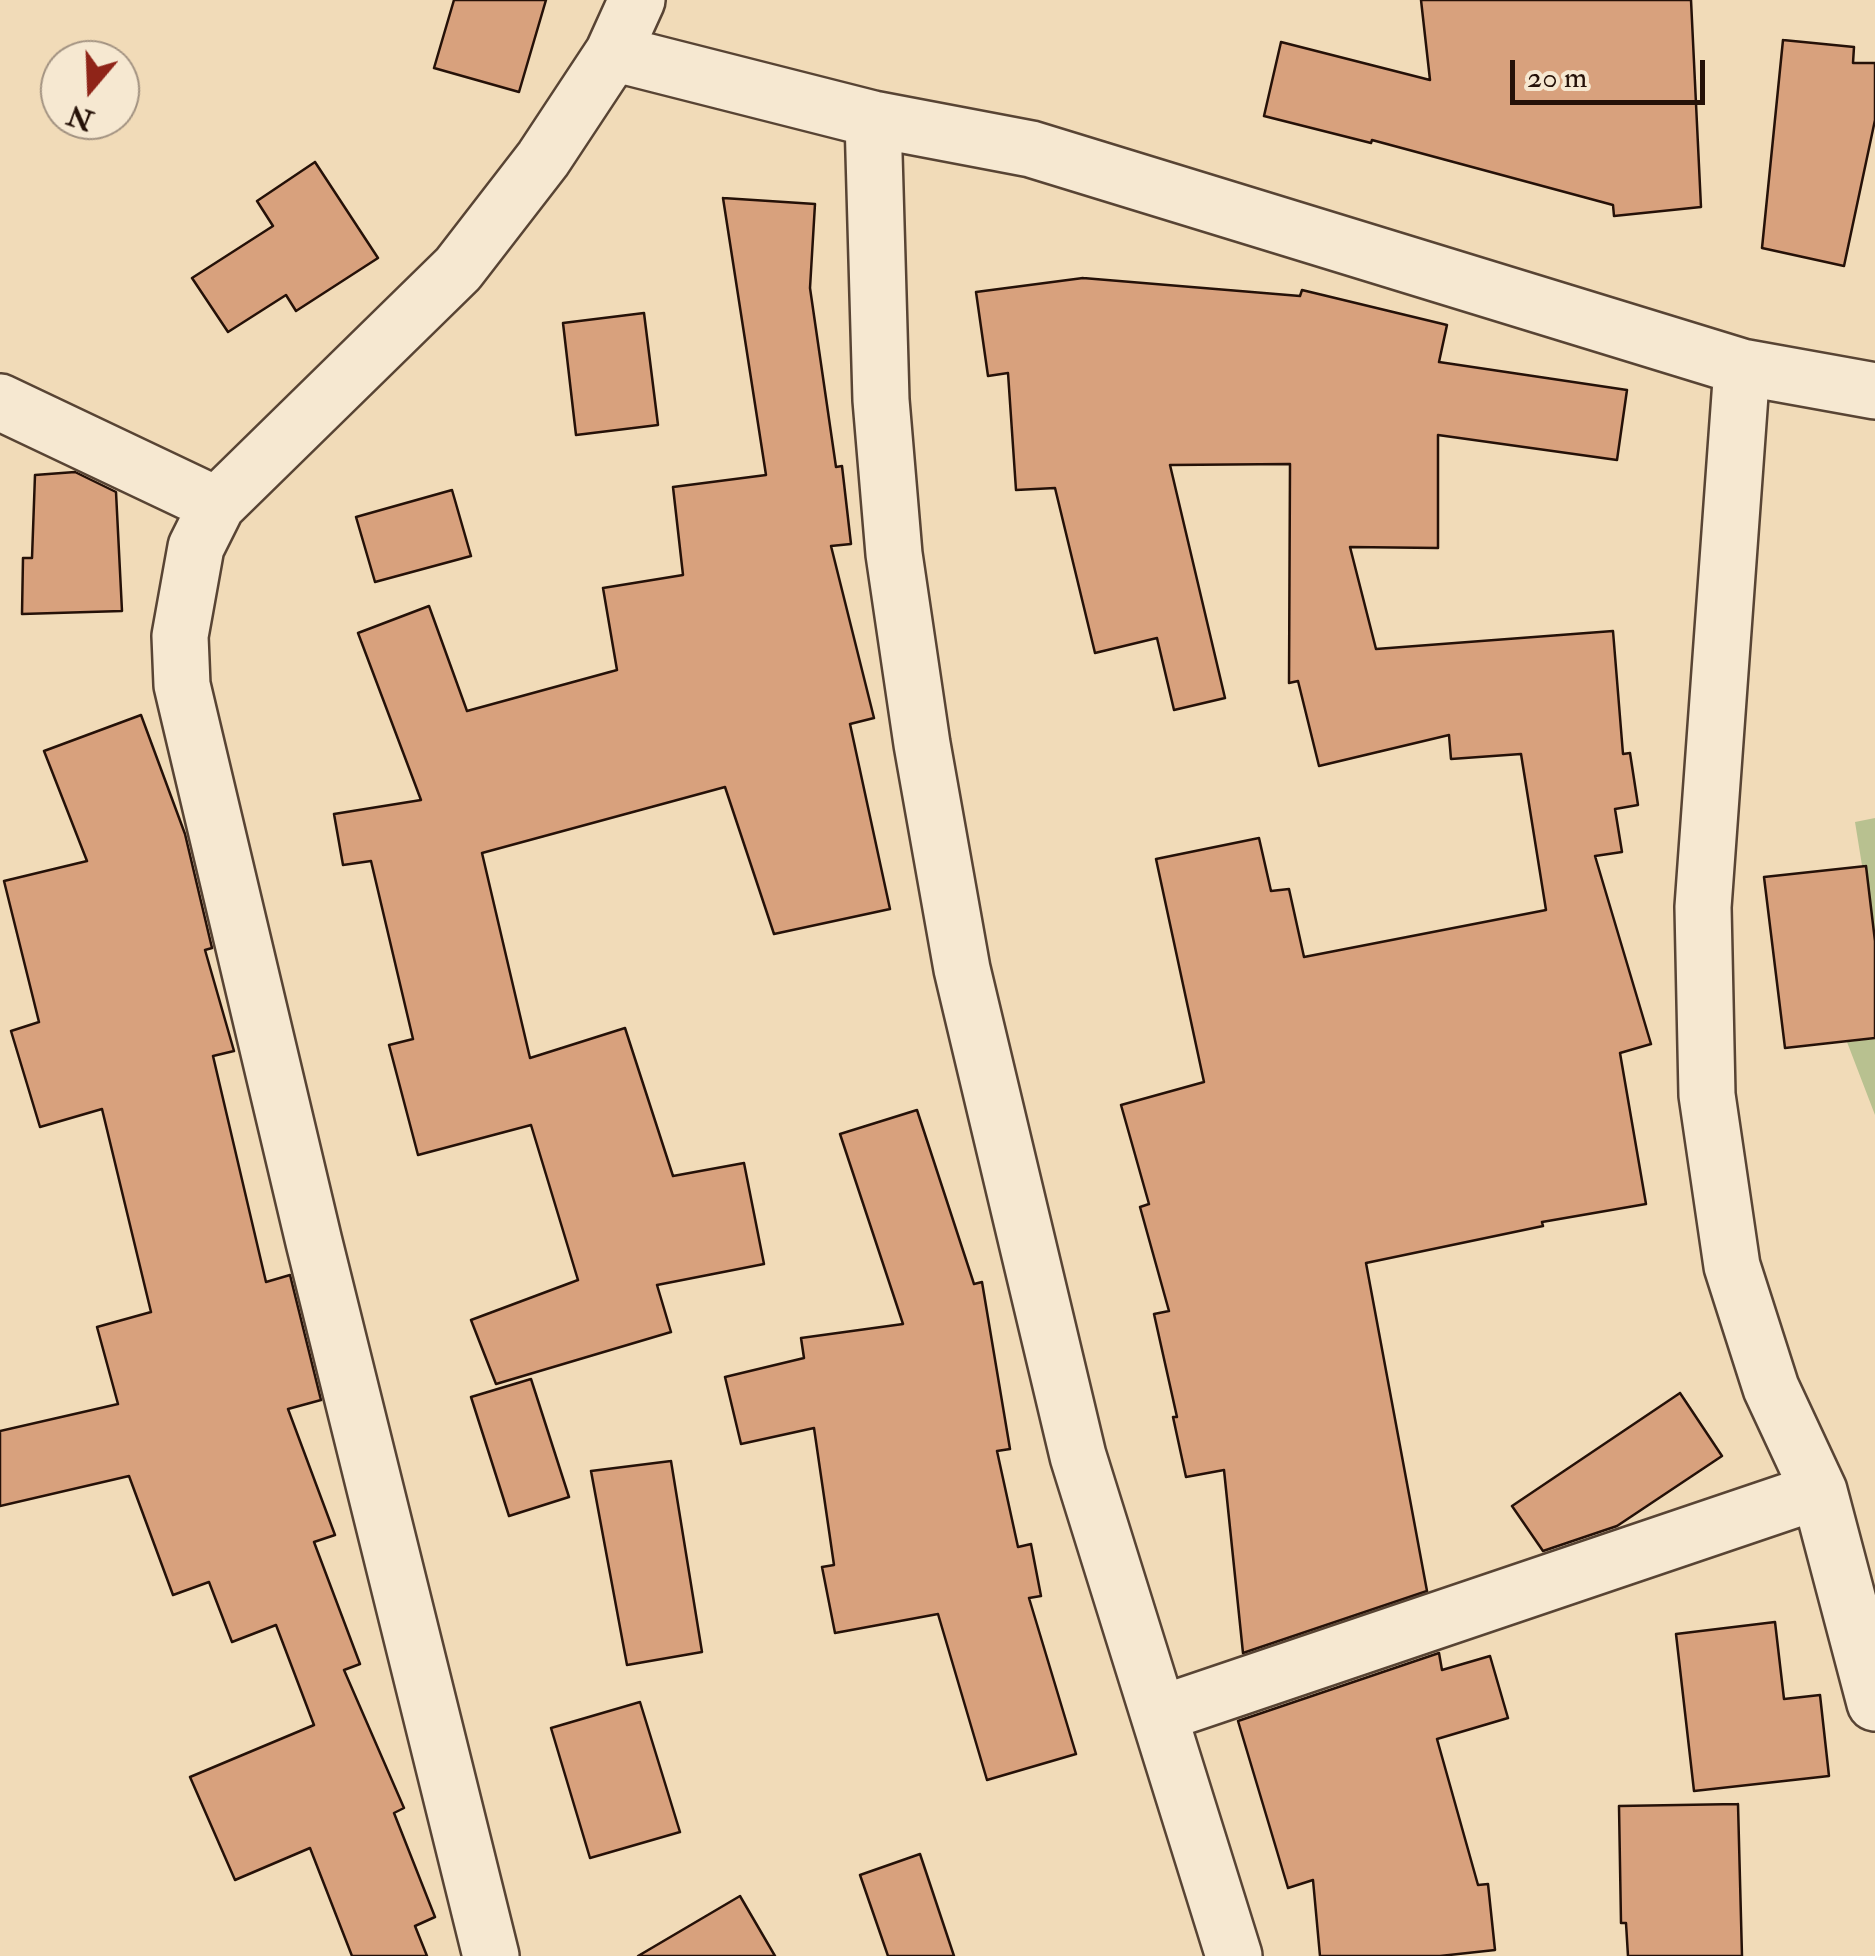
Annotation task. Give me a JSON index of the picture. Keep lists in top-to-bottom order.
{
  "scale_bar": "20 m",
  "north": "bottom"
}
